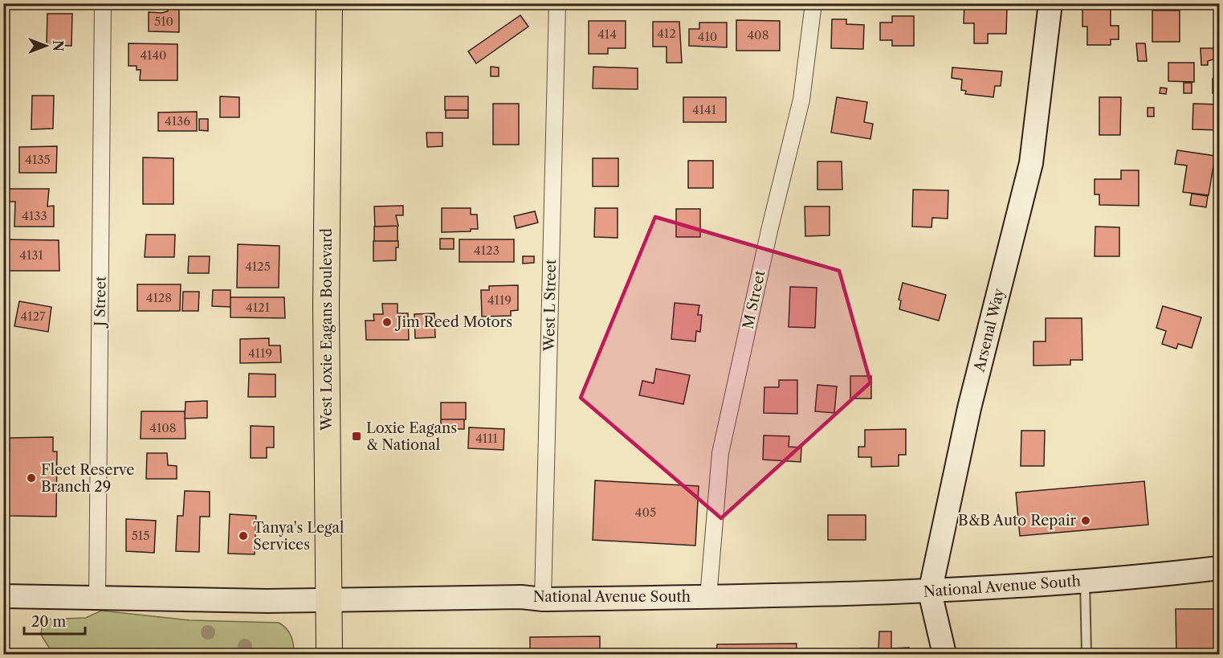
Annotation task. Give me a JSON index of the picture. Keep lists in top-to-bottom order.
{
  "streets": {
    "main road": ["West Loxie Eagans Boulevard", "Arsenal Way", "National Avenue South"],
    "street": ["M Street", "J Street", "West L Street"]
  },
  "crossings": [
    ["M Street", "National Avenue South"],
    ["J Street", "National Avenue South"],
    ["West L Street", "National Avenue South"],
    ["West Loxie Eagans Boulevard", "National Avenue South"],
    ["Arsenal Way", "National Avenue South"]
  ],
  "places": {
    "other": [
      "Jim Reed Motors",
      "Fleet Reserve Branch 29",
      "B&B Auto Repair",
      "Tanya's Legal Services"
    ],
    "transit": ["Loxie Eagans & National"]
  },
  "house_numbers": [
    "510",
    "412",
    "414",
    "408",
    "410",
    "4140",
    "4141",
    "4136",
    "4135",
    "4133",
    "4123",
    "4131",
    "4125",
    "4128",
    "4119",
    "4121",
    "4127",
    "4119",
    "4108",
    "4111",
    "405",
    "515"
  ],
  "scale_bar": "20 m",
  "north": "right"
}
